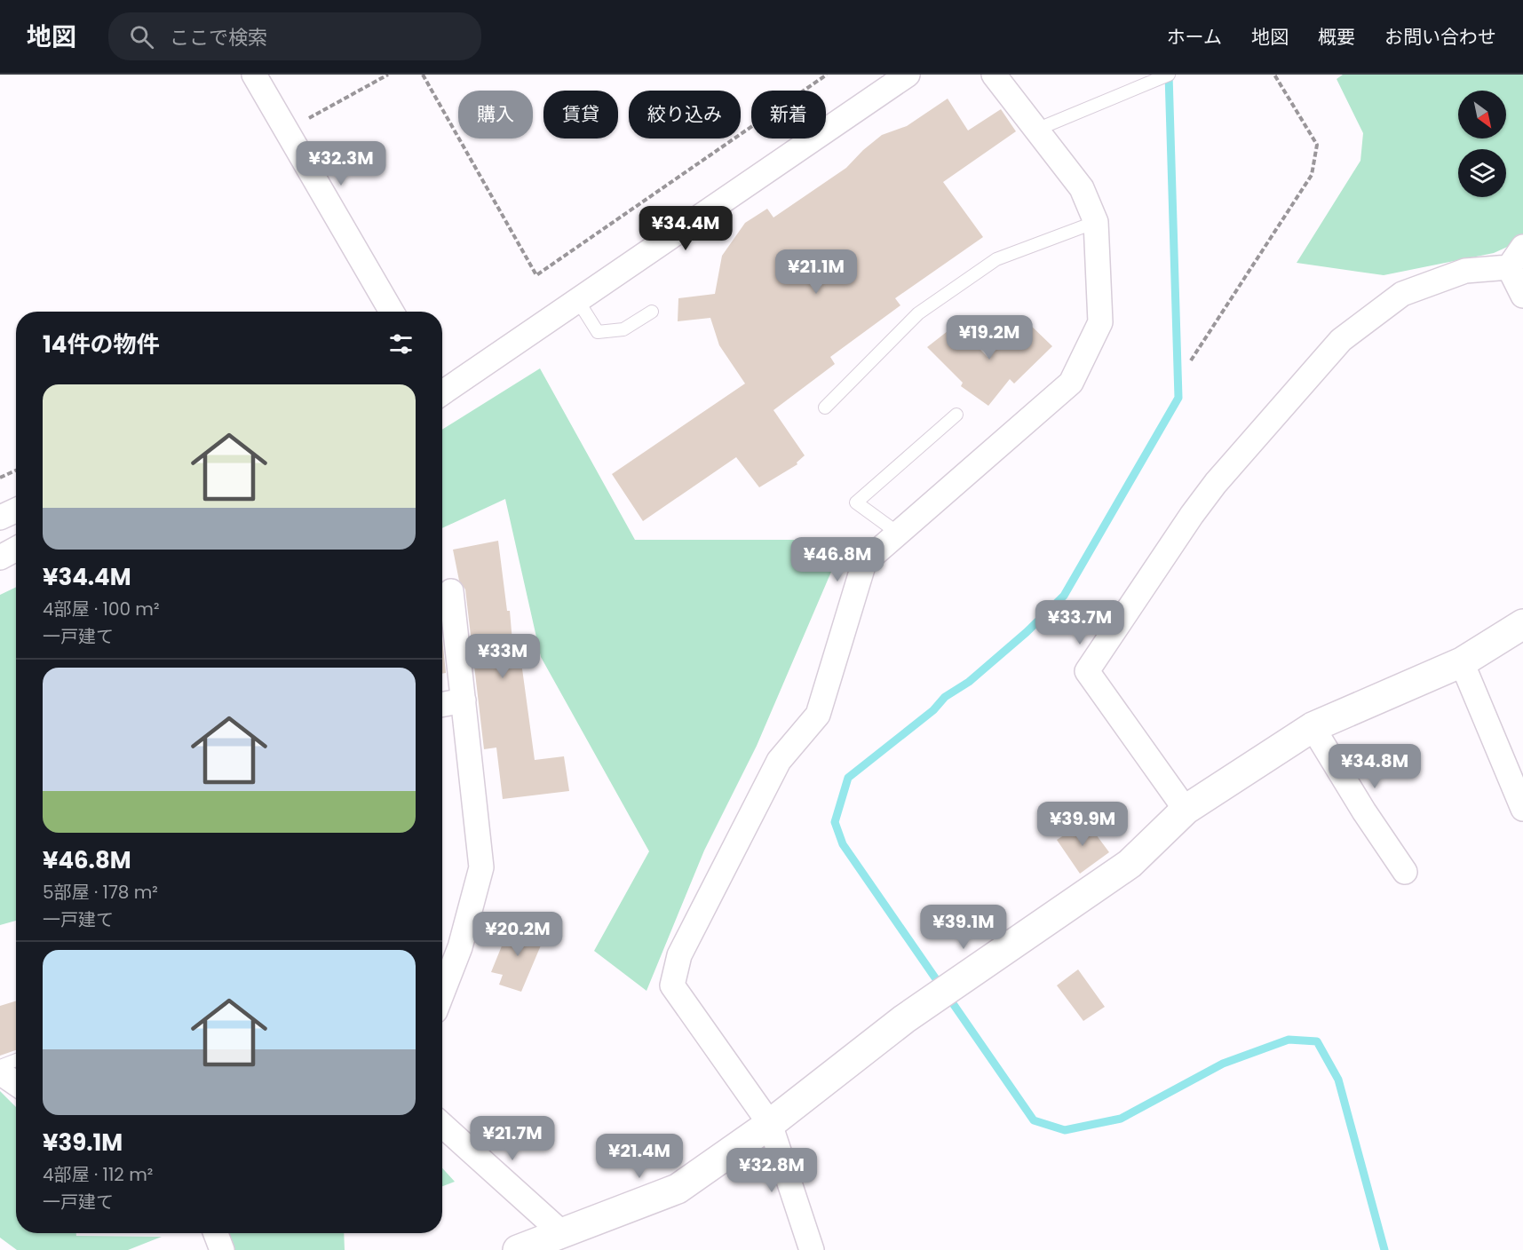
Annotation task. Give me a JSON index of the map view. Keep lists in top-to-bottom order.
{
  "north": "bottom right",
  "page": {
    "header": "地図",
    "search": "ここで検索",
    "nav": [
      "ホーム",
      "地図",
      "概要",
      "お問い合わせ"
    ],
    "chip": [
      "購入",
      "賃貸",
      "絞り込み",
      "新着"
    ],
    "price": [
      "¥32.3M",
      "¥34.4M",
      "¥21.1M",
      "¥19.2M",
      "¥46.8M",
      "¥33.7M",
      "¥33M",
      "¥34.8M",
      "¥39.9M",
      "¥39.1M",
      "¥20.2M",
      "¥21.7M",
      "¥21.4M",
      "¥32.8M"
    ],
    "heading": "14件の物件",
    "list": [
      {
        "name": "¥34.4M",
        "note": "4部屋 · 100 m² · 一戸建て"
      },
      {
        "name": "¥46.8M",
        "note": "5部屋 · 178 m² · 一戸建て"
      },
      {
        "name": "¥39.1M",
        "note": "4部屋 · 112 m² · 一戸建て"
      }
    ]
  }
}
